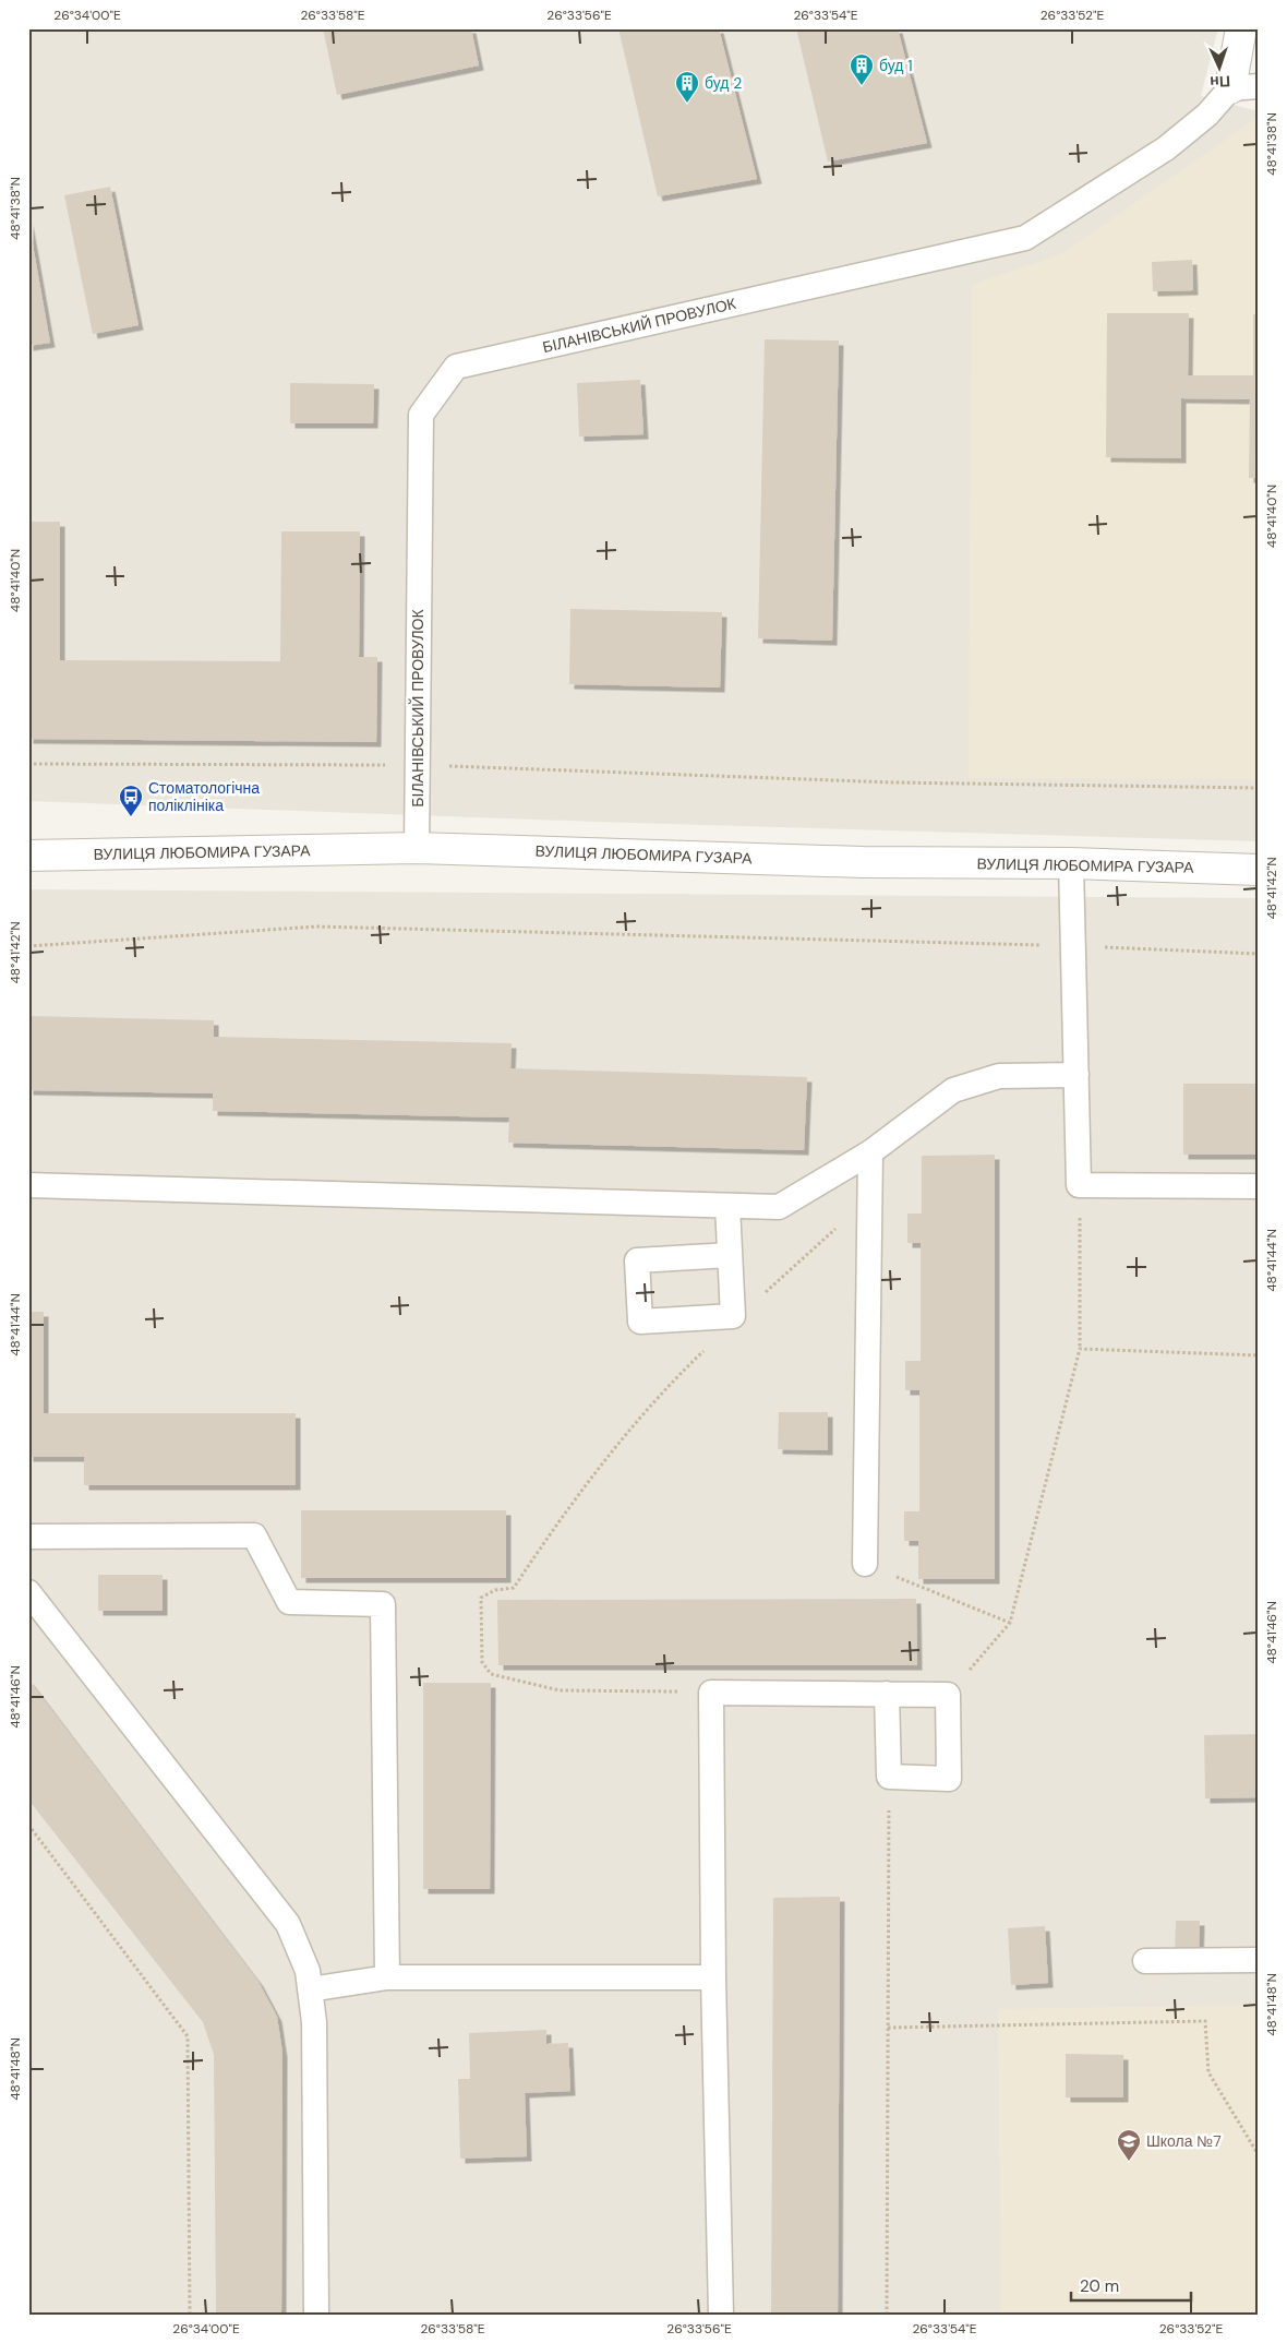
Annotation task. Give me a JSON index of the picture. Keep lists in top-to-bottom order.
{
  "streets": {
    "street": ["ВУЛИЦЯ ЛЮБОМИРА ГУЗАРА"],
    "lane": ["БІЛАНІВСЬКИЙ ПРОВУЛОК"]
  },
  "crossings": [
    ["БІЛАНІВСЬКИЙ ПРОВУЛОК", "ВУЛИЦЯ ЛЮБОМИРА ГУЗАРА"]
  ],
  "places": {
    "building": ["буд 1", "буд 2"],
    "bus stop": ["Стоматологічна поліклініка"],
    "school or university": ["Школа №7"]
  },
  "scale_bar": "20 m",
  "north": "bottom",
  "coordinates": [
    "26°34'00\"E",
    "26°33'58\"E",
    "26°33'56\"E",
    "26°33'54\"E",
    "26°33'52\"E",
    "48°41'38\"N",
    "48°41'40\"N",
    "48°41'42\"N",
    "48°41'44\"N",
    "48°41'46\"N",
    "48°41'48\"N"
  ]
}
